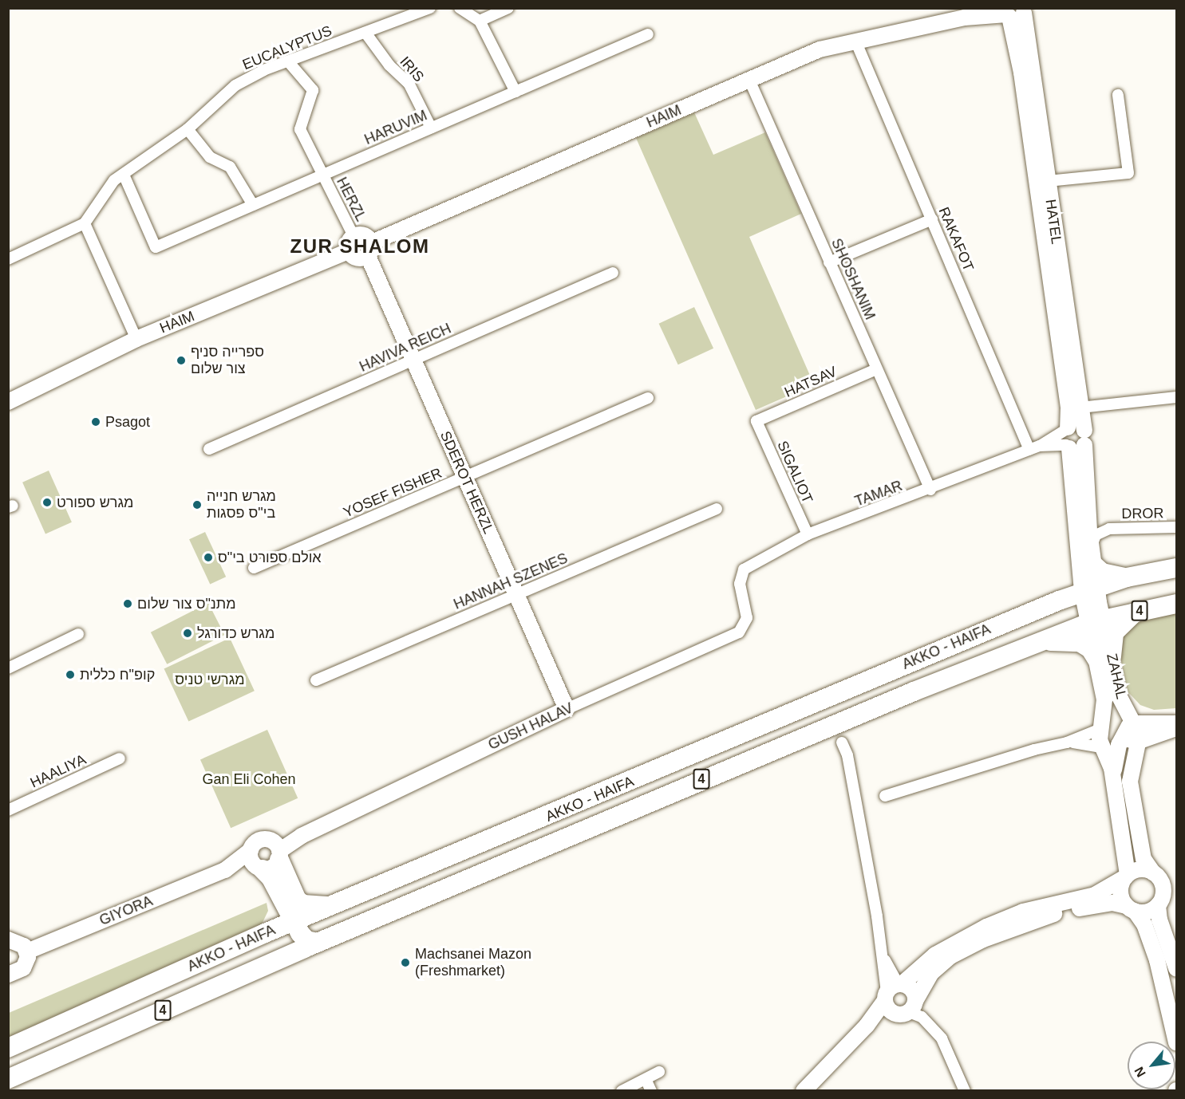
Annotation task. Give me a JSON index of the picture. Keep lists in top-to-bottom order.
{
  "streets": {
    "highway": ["4", "AKKO - HAIFA"],
    "street": [
      "EUCALYPTUS",
      "IRIS",
      "HAIM",
      "HARUVIM",
      "HERZL",
      "HATEL",
      "RAKAFOT",
      "SHOSHANIM",
      "HAVIVA REICH",
      "HATSAV",
      "SIGALIOT",
      "SDEROT HERZL",
      "YOSEF FISHER",
      "TAMAR",
      "DROR",
      "HANNAH SZENES",
      "ZAHAL",
      "GUSH HALAV",
      "HAALIYA",
      "GIYORA"
    ]
  },
  "crossings": [
    ["EUCALYPTUS", "IRIS"],
    ["EUCALYPTUS", "HARUVIM"],
    ["EUCALYPTUS", "HERZL"],
    ["IRIS", "HARUVIM"],
    ["HAIM", "HERZL"],
    ["HAIM", "HATEL"],
    ["HAIM", "RAKAFOT"],
    ["HAIM", "SHOSHANIM"],
    ["HAIM", "SDEROT HERZL"],
    ["HARUVIM", "HERZL"],
    ["HERZL", "SDEROT HERZL"],
    ["HATEL", "TAMAR"],
    ["HATEL", "DROR"],
    ["HATEL", "AKKO - HAIFA"],
    ["HATEL", "ZAHAL"],
    ["RAKAFOT", "TAMAR"],
    ["SHOSHANIM", "HATSAV"],
    ["SHOSHANIM", "TAMAR"],
    ["HAVIVA REICH", "SDEROT HERZL"],
    ["HATSAV", "SIGALIOT"],
    ["SIGALIOT", "TAMAR"],
    ["SDEROT HERZL", "YOSEF FISHER"],
    ["SDEROT HERZL", "HANNAH SZENES"],
    ["SDEROT HERZL", "GUSH HALAV"],
    ["TAMAR", "GUSH HALAV"],
    ["AKKO - HAIFA", "ZAHAL"],
    ["GUSH HALAV", "GIYORA"]
  ],
  "districts": ["ZUR SHALOM"],
  "parks": ["מגרשי טניס", "Gan Eli Cohen"],
  "places": [
    "ספרייה סניף צור שלום",
    "Psagot",
    "מגרש ספורט",
    "מגרש חנייה בי\"ס פסגות",
    "אולם ספורט בי\"ס",
    "מתנ\"ס צור שלום",
    "מגרש כדורגל",
    "קופ\"ח כללית",
    "Machsanei Mazon (Freshmarket)"
  ],
  "north": "bottom left"
}
